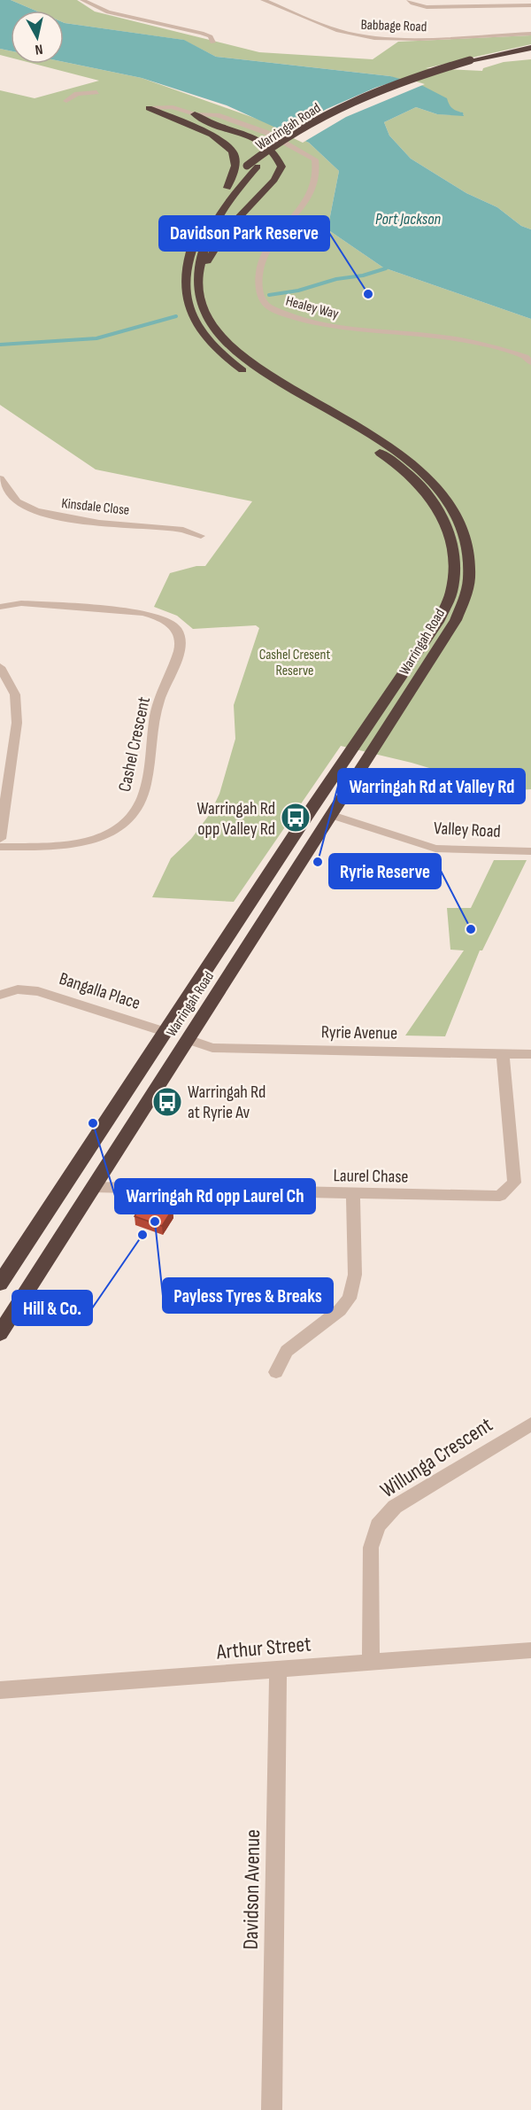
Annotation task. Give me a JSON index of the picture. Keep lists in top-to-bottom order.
{
  "streets": {
    "highway": ["Warringah Road", "Valley Road", "Bangalla Place"],
    "street": [
      "Babbage Road",
      "Healey Way",
      "Kinsdale Close",
      "Cashel Crescent",
      "Ryrie Avenue",
      "Laurel Chase",
      "Willunga Crescent",
      "Arthur Street",
      "Davidson Avenue"
    ]
  },
  "crossings": [
    ["Warringah Road", "Valley Road"],
    ["Warringah Road", "Bangalla Place"],
    ["Warringah Road", "Ryrie Avenue"],
    ["Warringah Road", "Laurel Chase"],
    ["Bangalla Place", "Ryrie Avenue"],
    ["Ryrie Avenue", "Laurel Chase"],
    ["Willunga Crescent", "Arthur Street"],
    ["Arthur Street", "Davidson Avenue"]
  ],
  "water": ["Port Jackson"],
  "parks": ["Cashel Cresent Reserve"],
  "places": {
    "other": [
      "Davidson Park Reserve",
      "Warringah Rd at Valley Rd",
      "Ryrie Reserve",
      "Warringah Rd opp Laurel Ch",
      "Payless Tyres & Breaks",
      "Hill & Co."
    ],
    "bus stop": ["Warringah Rd opp Valley Rd", "Warringah Rd at Ryrie Av"]
  },
  "north": "bottom"
}
